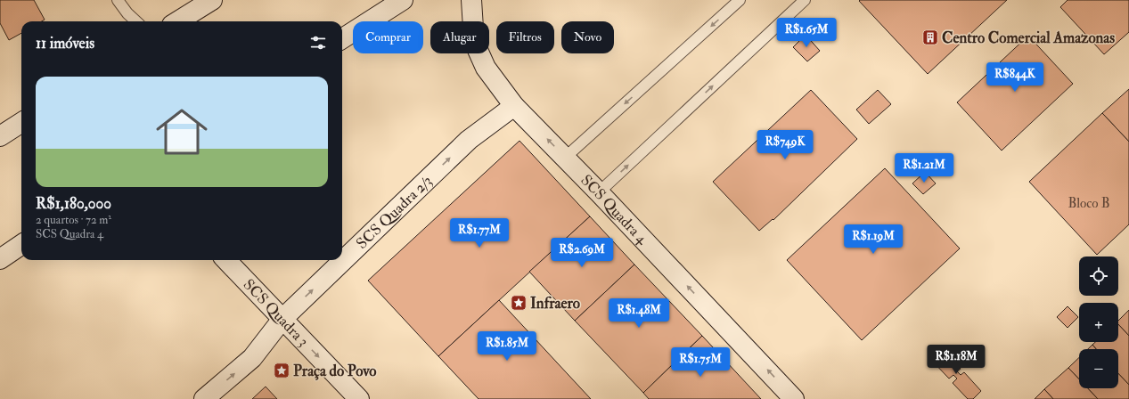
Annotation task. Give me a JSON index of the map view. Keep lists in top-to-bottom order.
{
  "streets": {
    "street": ["SCS Quadra 4", "SCS Quadra 2/3", "SCS Quadra 3"]
  },
  "crossings": [
    ["SCS Quadra 4", "SCS Quadra 2/3"],
    ["SCS Quadra 2/3", "SCS Quadra 3"]
  ],
  "one_way": ["SCS Quadra 4", "SCS Quadra 2/3", "SCS Quadra 3"],
  "places": {
    "building": ["Centro Comercial Amazonas"],
    "place": ["Infraero", "Praça do Povo"]
  },
  "house_numbers": ["Bloco B"],
  "page": {
    "price": [
      "R$1.65M",
      "R$844K",
      "R$749K",
      "R$1.21M",
      "R$1.77M",
      "R$1.19M",
      "R$2.69M",
      "R$1.48M",
      "R$1.85M",
      "R$1.18M",
      "R$1.75M"
    ],
    "chip": [
      "Comprar",
      "Alugar",
      "Filtros",
      "Novo"
    ],
    "heading": "11 imóveis",
    "list": [
      {
        "name": "R$1,180,000",
        "note": "2 quartos · 72 m² · SCS Quadra 4"
      }
    ],
    "map_buttons": ["+", "−"]
  }
}
